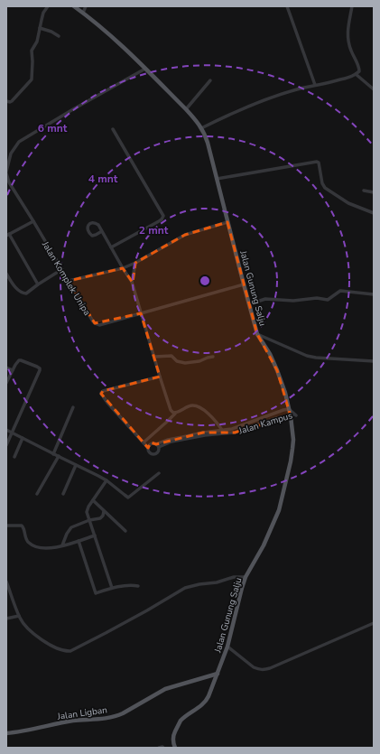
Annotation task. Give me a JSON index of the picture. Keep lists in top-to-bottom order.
{
  "streets": {
    "main road": ["Jalan Gunung Salju", "Jalan Ligban"],
    "street": ["Jalan Komplek Unipa", "Jalan Kampus"]
  },
  "crossings": [
    ["Jalan Komplek Unipa", "Jalan Gunung Salju"],
    ["Jalan Gunung Salju", "Jalan Kampus"],
    ["Jalan Gunung Salju", "Jalan Ligban"]
  ],
  "rings": ["6 mnt", "4 mnt", "2 mnt"]
}
